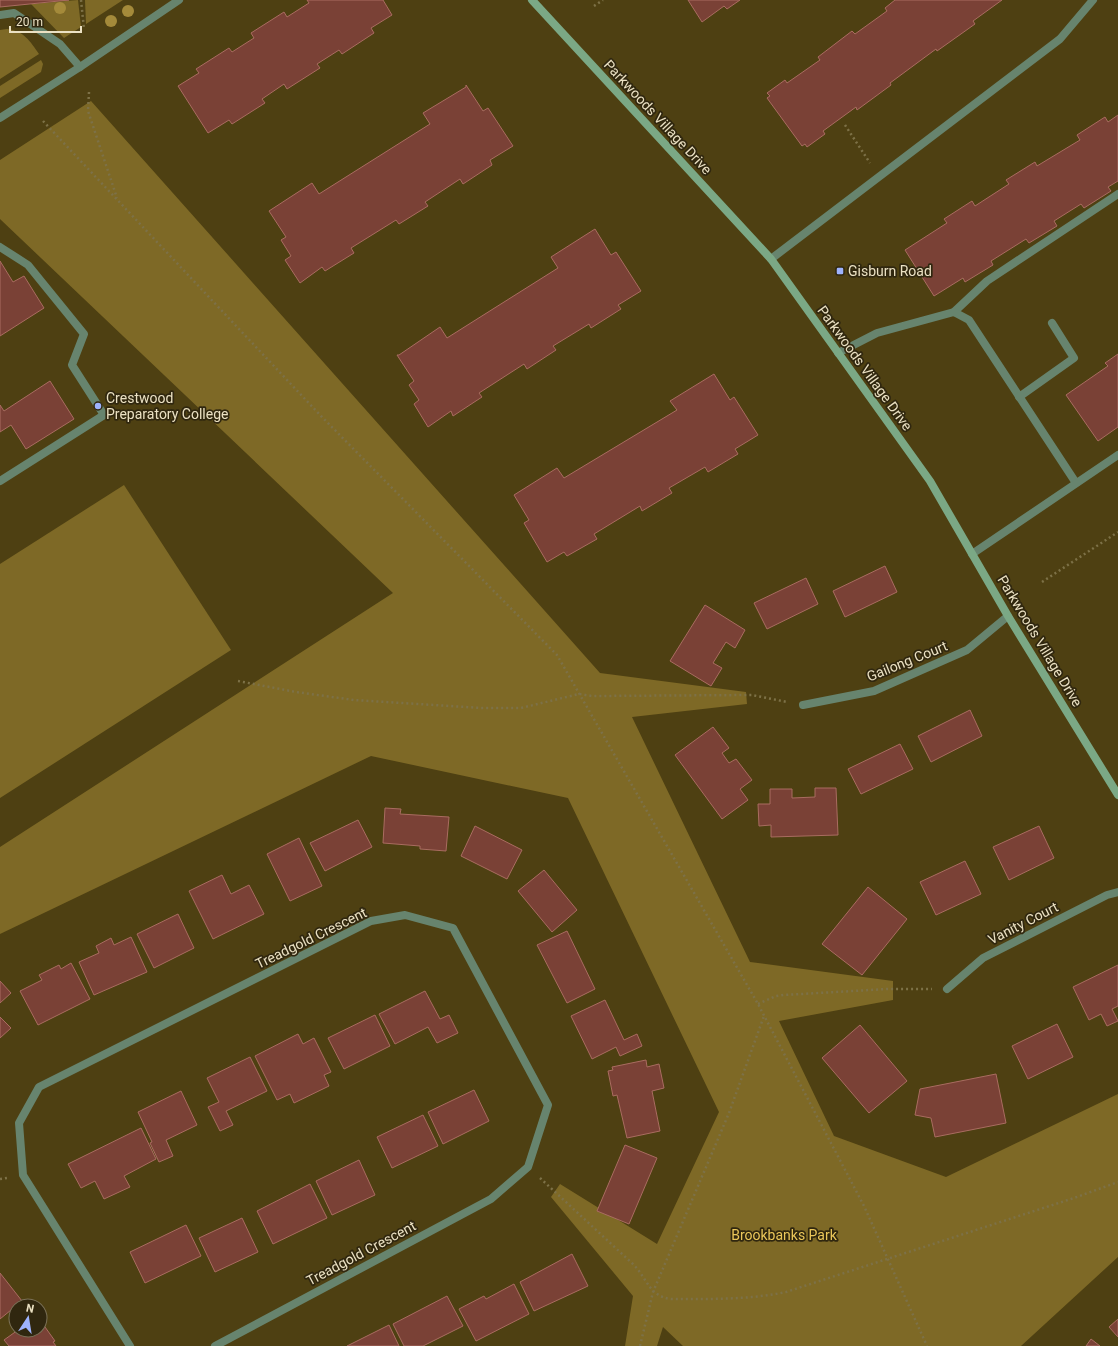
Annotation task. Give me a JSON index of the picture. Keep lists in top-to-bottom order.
{
  "streets": {
    "main road": ["Parkwoods Village Drive"],
    "street": ["Gailong Court", "Vanity Court", "Treadgold Crescent"]
  },
  "crossings": [
    ["Parkwoods Village Drive", "Gailong Court"]
  ],
  "parks": ["Brookbanks Park"],
  "places": {
    "transit": ["Gisburn Road"],
    "other": ["Crestwood Preparatory College"]
  },
  "scale_bar": "20 m",
  "north": "top"
}
